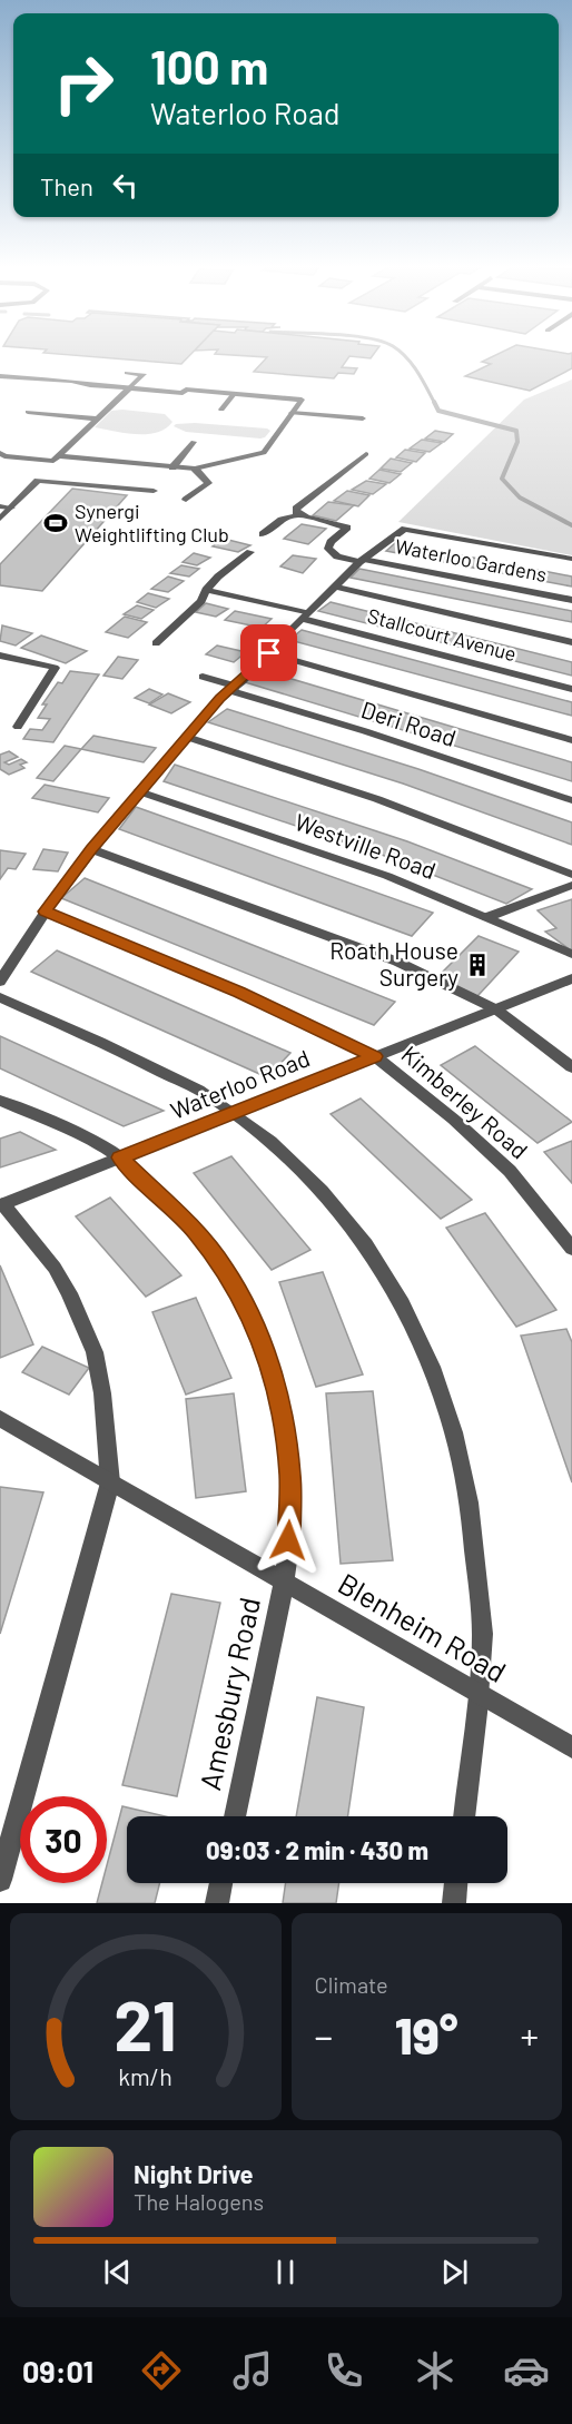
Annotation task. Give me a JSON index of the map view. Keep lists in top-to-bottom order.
{
  "streets": {
    "street": [
      "Waterloo Gardens",
      "Stallcourt Avenue",
      "Deri Road",
      "Westville Road",
      "Waterloo Road",
      "Kimberley Road",
      "Blenheim Road",
      "Amesbury Road"
    ]
  },
  "crossings": [
    ["Waterloo Road", "Kimberley Road"],
    ["Waterloo Road", "Amesbury Road"],
    ["Blenheim Road", "Amesbury Road"]
  ],
  "places": {
    "sports": ["Synergi Weightlifting Club"],
    "building": ["Roath House Surgery"]
  },
  "page": {
    "turn": ["100 m", "Waterloo Road"],
    "then": "Then",
    "limit": "30",
    "trip": "09:03 · 2 min · 430 m",
    "tile": "Climate",
    "heat": ["−", "19°", "+"],
    "song": ["Night Drive", "The Halogens"],
    "tabs": "09:01",
    "gauge": ["21", "km/h"]
  }
}
